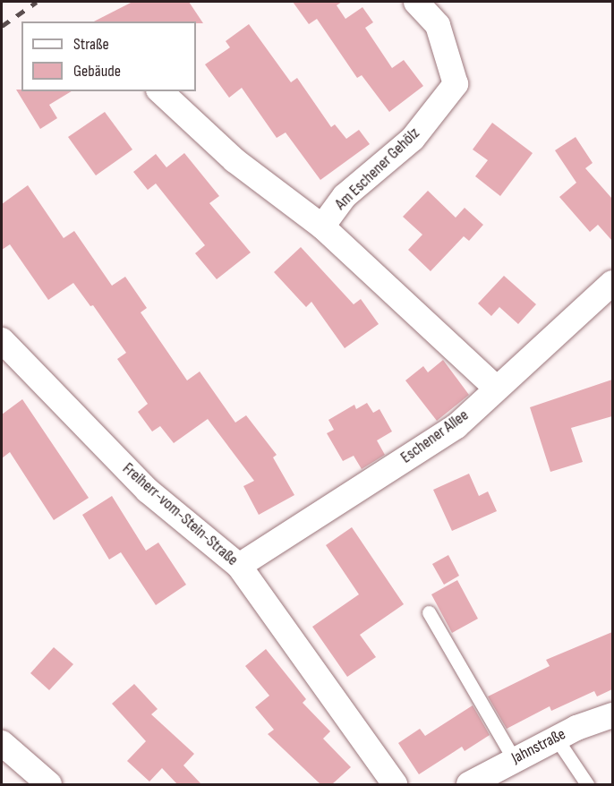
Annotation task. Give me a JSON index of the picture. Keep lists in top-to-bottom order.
{
  "streets": {
    "street": [
      "Am Eschener Gehölz",
      "Eschener Allee",
      "Freiherr-vom-Stein-Straße",
      "Jahnstraße"
    ]
  },
  "crossings": [
    ["Eschener Allee", "Freiherr-vom-Stein-Straße"]
  ],
  "legend": ["Straße", "Gebäude"]
}
